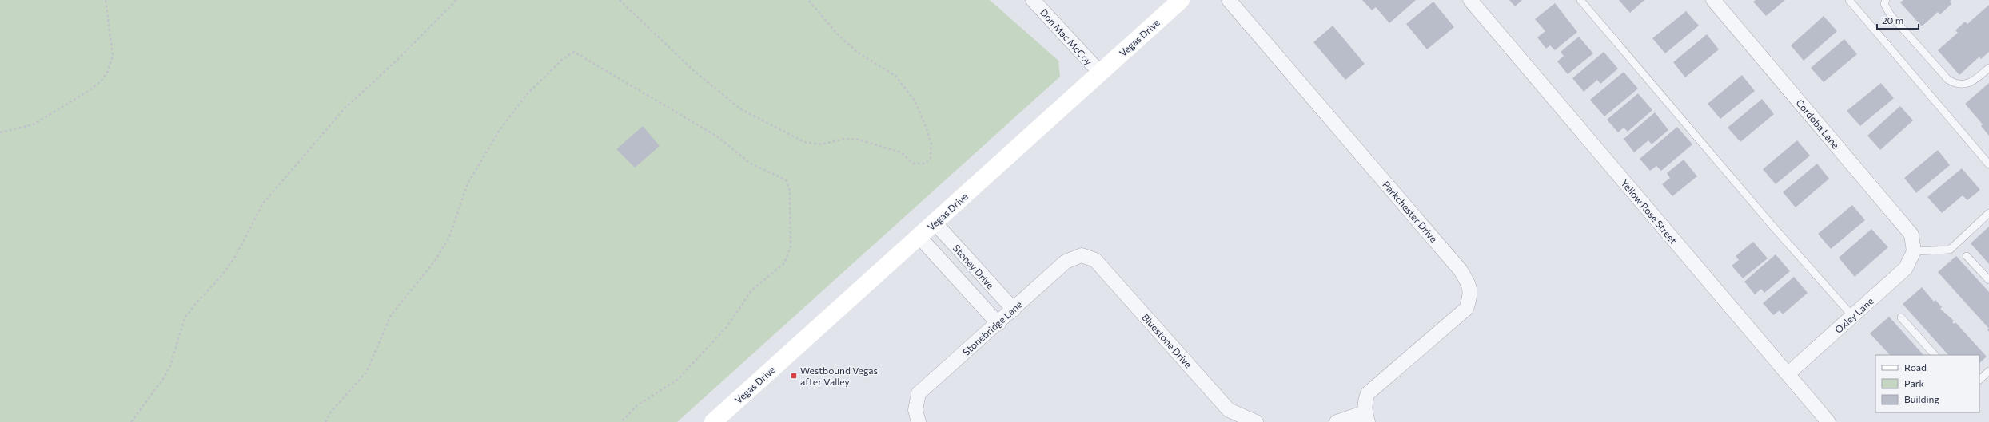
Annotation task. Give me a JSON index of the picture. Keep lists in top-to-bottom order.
{
  "streets": {
    "main road": ["Vegas Drive"],
    "street": [
      "Don Mac McCoy",
      "Cordoba Lane",
      "Parkchester Drive",
      "Yellow Rose Street",
      "Stoney Drive",
      "Oxley Lane",
      "Stonebridge Lane",
      "Bluestone Drive"
    ]
  },
  "crossings": [
    ["Don Mac McCoy", "Vegas Drive"],
    ["Vegas Drive", "Stoney Drive"],
    ["Cordoba Lane", "Oxley Lane"],
    ["Yellow Rose Street", "Oxley Lane"],
    ["Stoney Drive", "Stonebridge Lane"],
    ["Stonebridge Lane", "Bluestone Drive"]
  ],
  "places": {
    "transit": ["Westbound Vegas after Valley"]
  },
  "legend": ["Road", "Park", "Building"],
  "scale_bar": "20 m"
}
